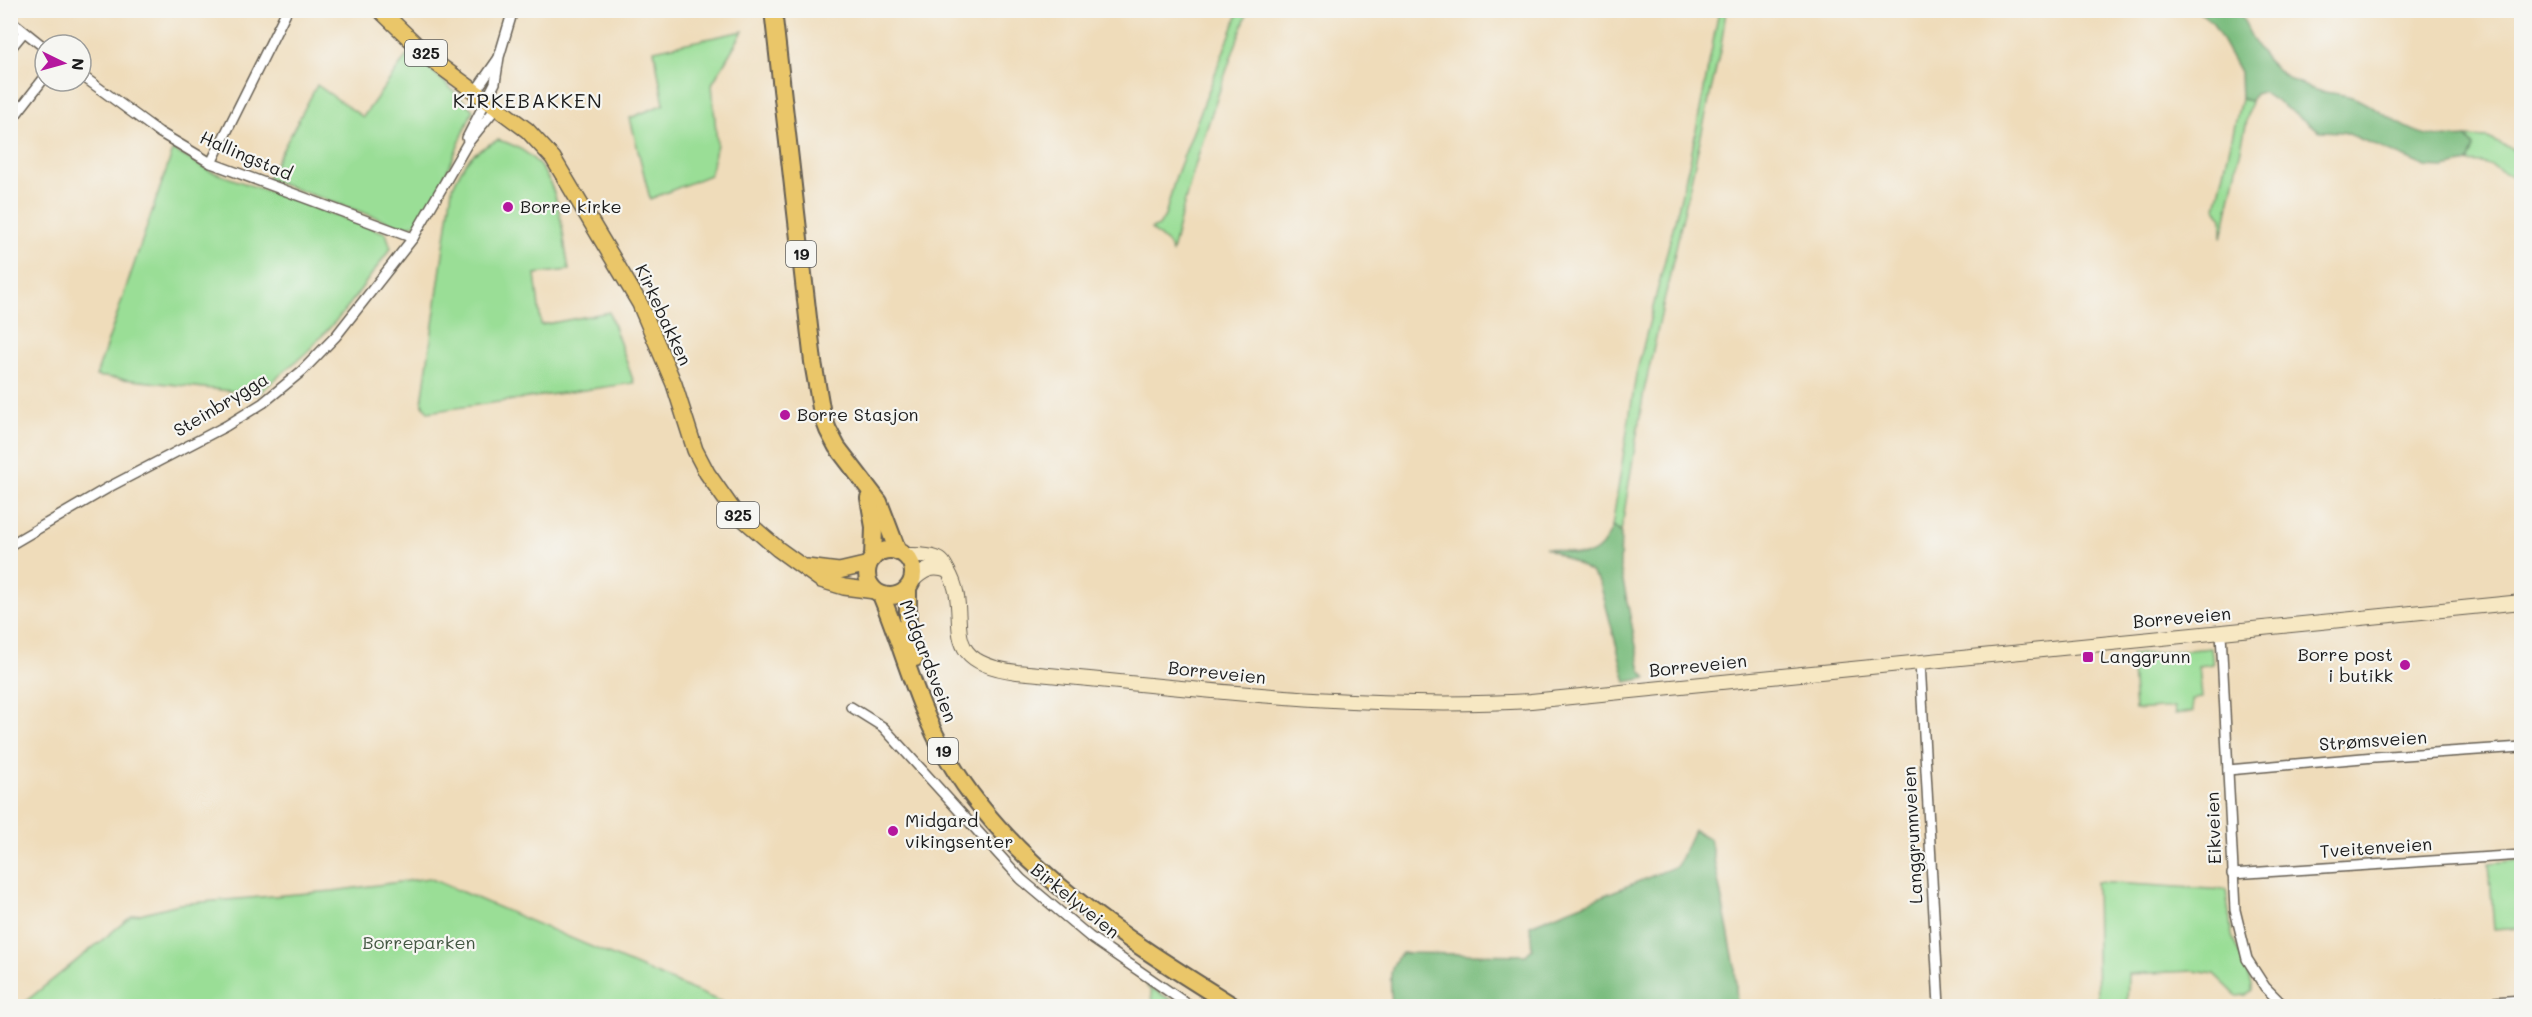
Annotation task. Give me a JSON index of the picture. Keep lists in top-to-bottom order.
{
  "streets": {
    "highway": ["19", "Midgardsveien"],
    "main road": ["325", "Kirkebakken", "Borreveien"],
    "street": [
      "Hallingstad",
      "Steinbrygga",
      "Strømsveien",
      "Eikveien",
      "Langgrunnveien",
      "Tveitenveien",
      "Birkelyveien"
    ]
  },
  "crossings": [
    ["325", "Kirkebakken"],
    ["325", "Steinbrygga"],
    ["Hallingstad", "Steinbrygga"],
    ["19", "Kirkebakken"],
    ["19", "Midgardsveien"],
    ["Kirkebakken", "Steinbrygga"],
    ["Kirkebakken", "Midgardsveien"],
    ["Borreveien", "Eikveien"],
    ["Borreveien", "Langgrunnveien"],
    ["Strømsveien", "Eikveien"],
    ["Eikveien", "Tveitenveien"]
  ],
  "districts": ["KIRKEBAKKEN"],
  "parks": ["Borreparken"],
  "places": {
    "other": [
      "Borre kirke",
      "Borre Stasjon",
      "Borre post i butikk",
      "Midgard vikingsenter"
    ],
    "transit": ["Langgrunn"]
  },
  "north": "right"
}
